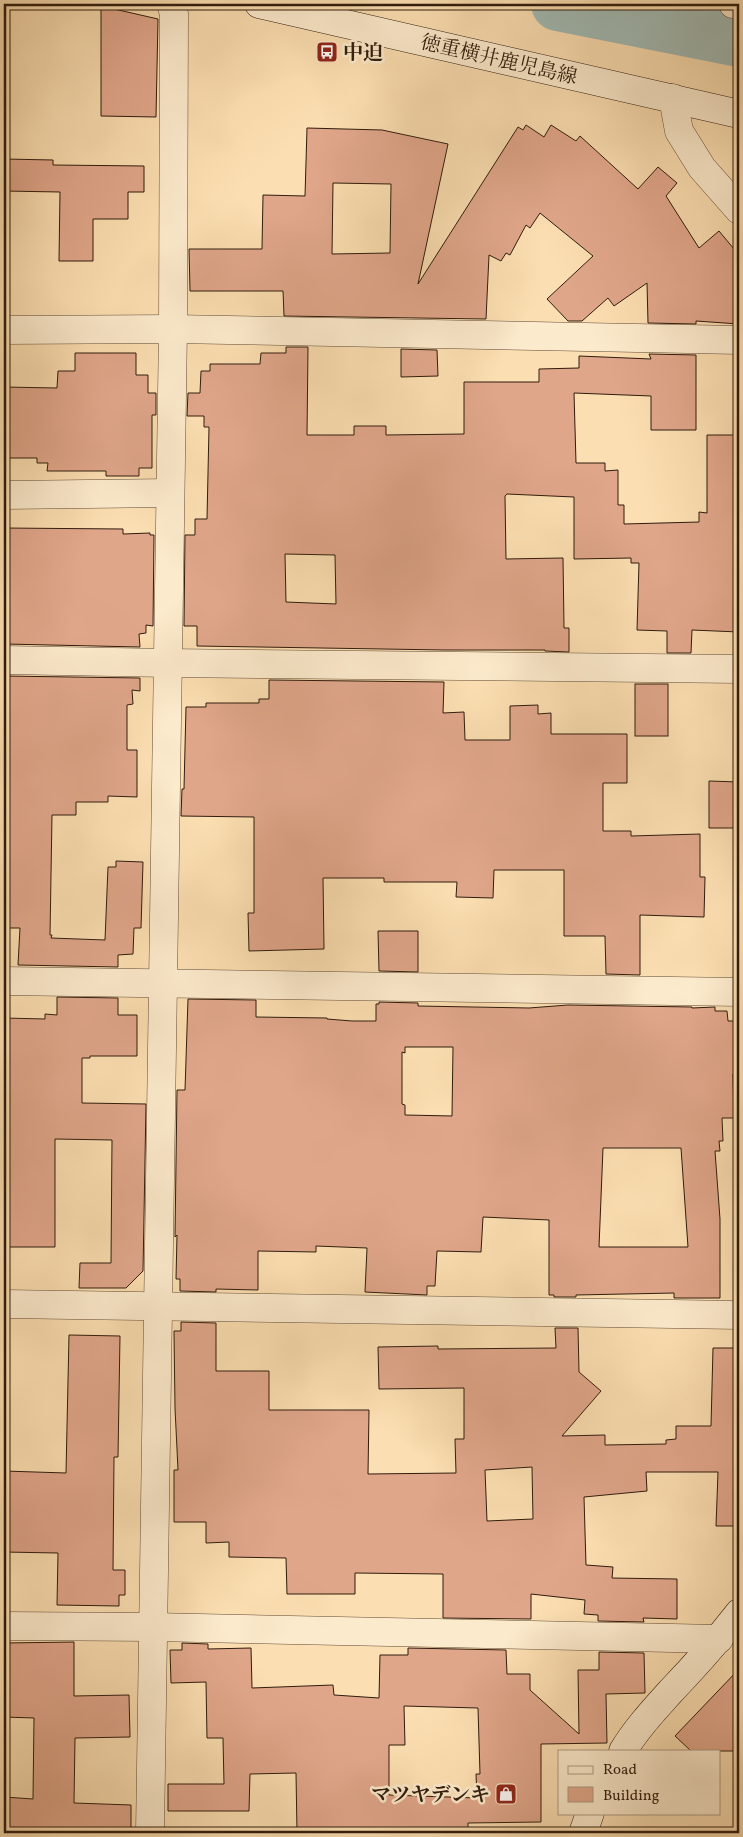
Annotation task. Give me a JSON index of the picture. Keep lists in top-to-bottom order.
{
  "streets": {
    "street": ["徳重横井鹿児島線"]
  },
  "places": {
    "bus stop": ["中迫"],
    "shop": ["マツヤデンキ"]
  },
  "legend": ["Road", "Building"]
}
